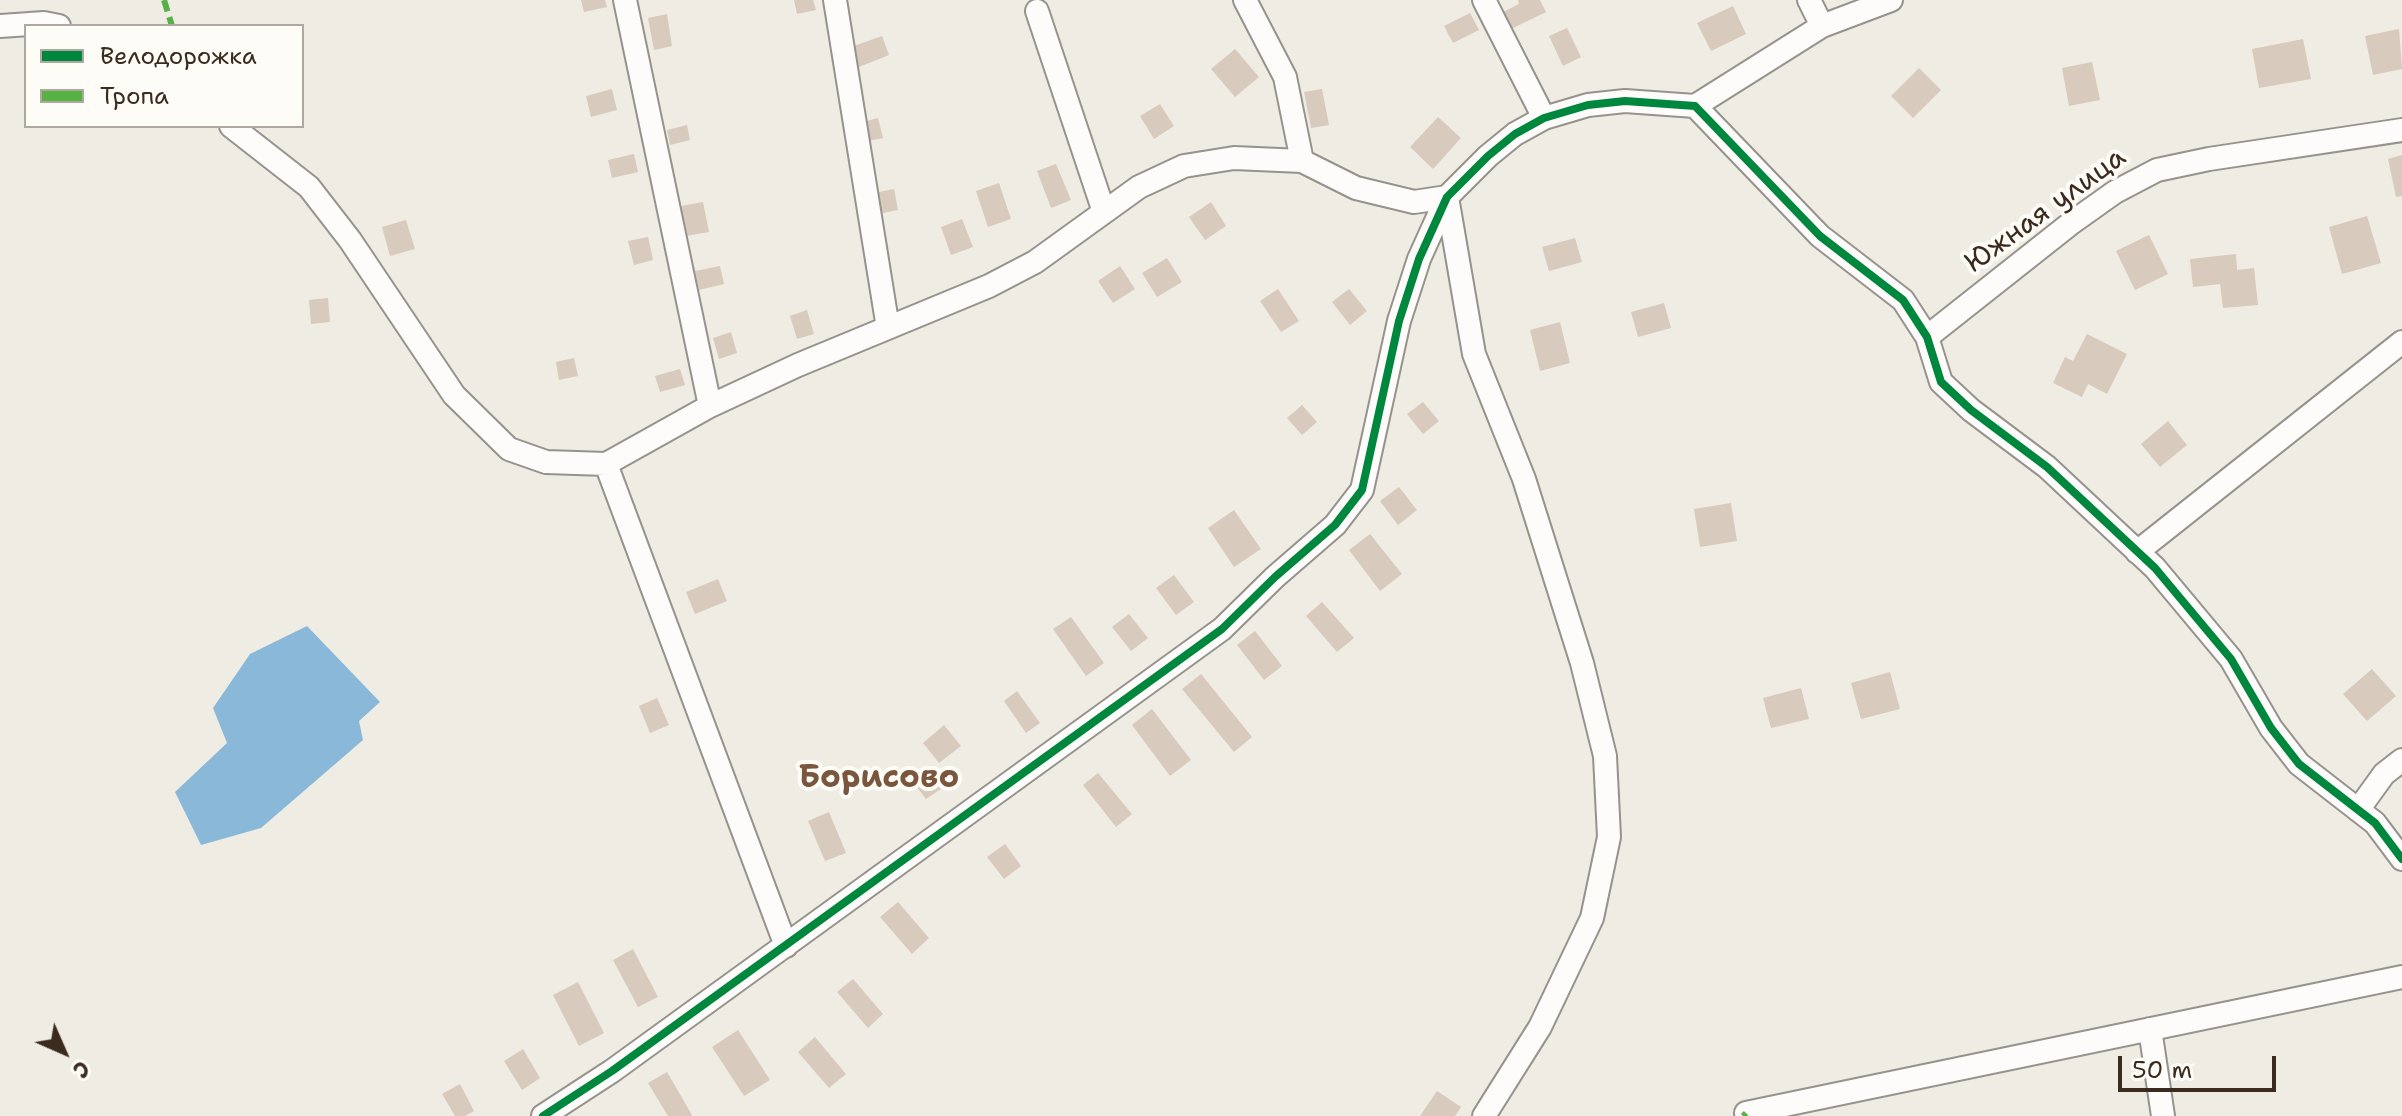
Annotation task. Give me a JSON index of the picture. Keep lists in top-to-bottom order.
{
  "streets": {
    "street": ["Южная улица"]
  },
  "districts": ["Борисово"],
  "legend": ["Велодорожка", "Тропа"],
  "scale_bar": "50 m",
  "north": "bottom right"
}
